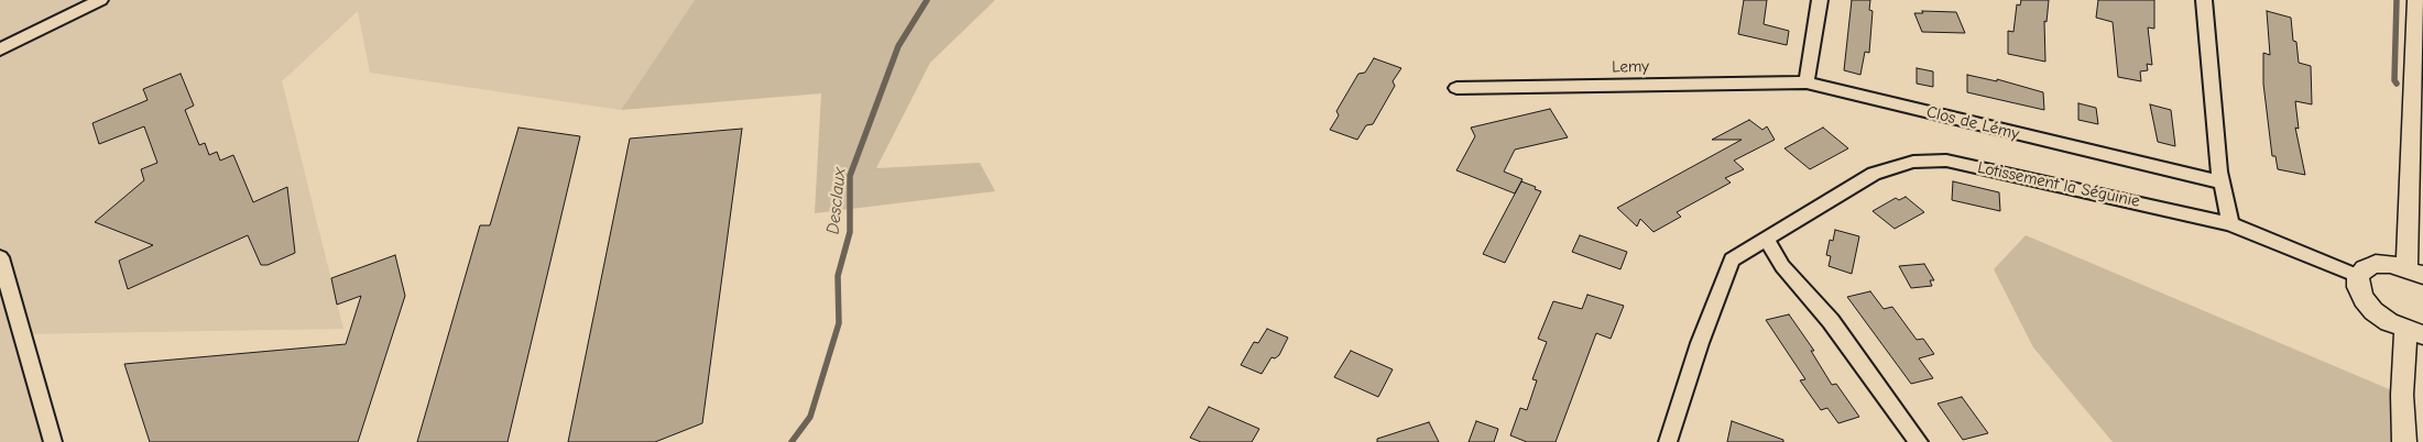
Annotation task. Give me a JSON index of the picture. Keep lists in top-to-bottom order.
{
  "streets": {
    "street": ["Lemy", "Clos de Lémy", "Lotissement la Séguinie"]
  },
  "crossings": [
    ["Lemy", "Clos de Lémy"]
  ],
  "water": ["Desclaux"]
}
